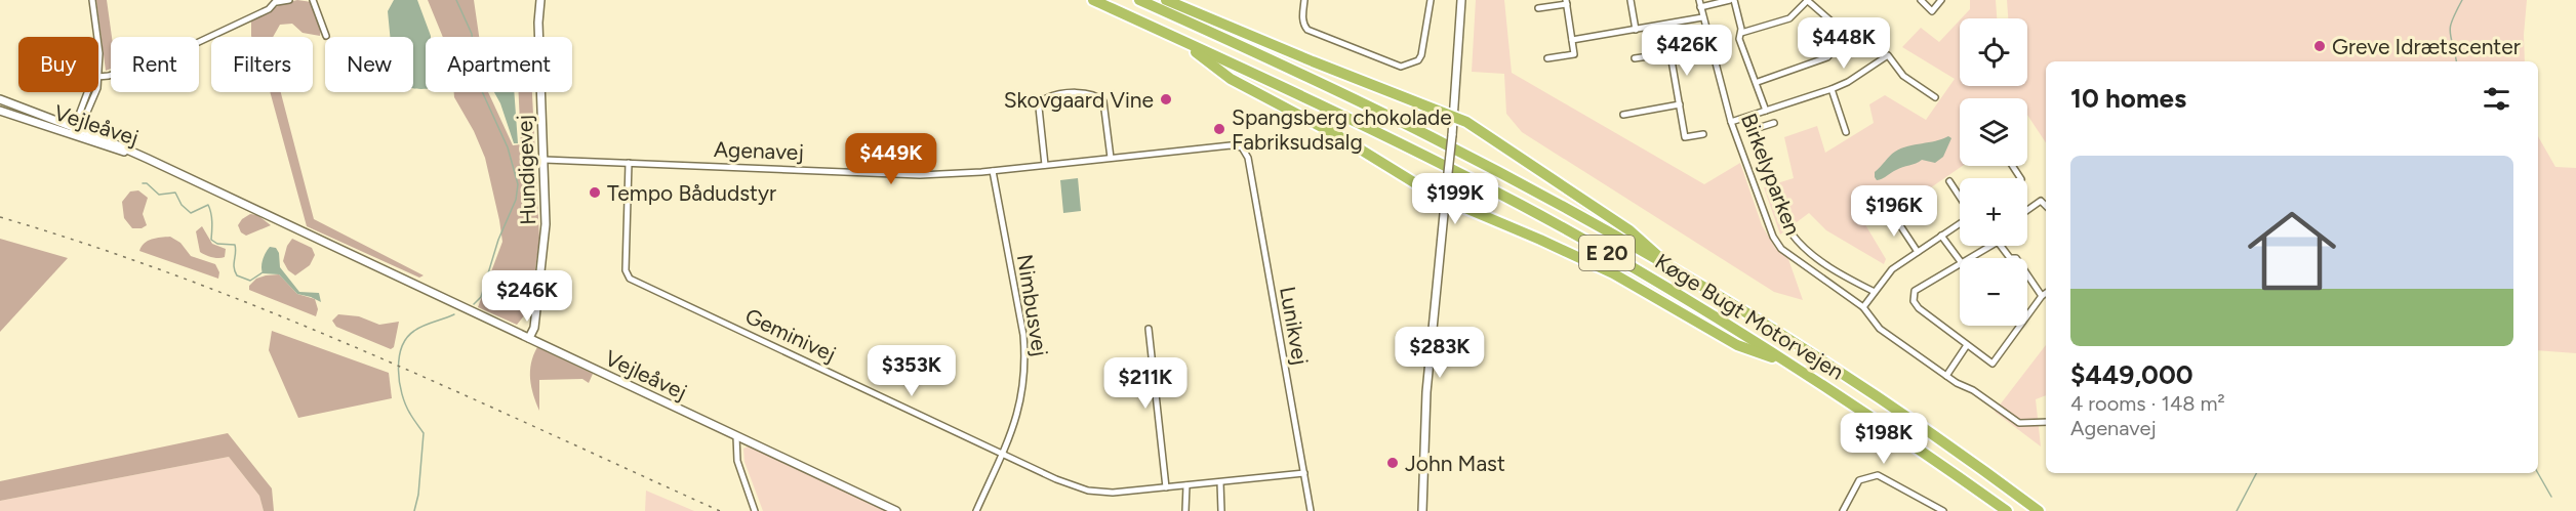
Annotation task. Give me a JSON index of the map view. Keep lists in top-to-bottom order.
{
  "streets": {
    "highway": ["E 20", "Køge Bugt Motorvejen"],
    "street": [
      "Vejleåvej",
      "Agenavej",
      "Hundigevej",
      "Birkelyparken",
      "Nimbusvej",
      "Lunikvej",
      "Geminivej"
    ]
  },
  "crossings": [
    ["Vejleåvej", "Hundigevej"],
    ["Agenavej", "Hundigevej"],
    ["Agenavej", "Nimbusvej"],
    ["Agenavej", "Lunikvej"],
    ["Agenavej", "Geminivej"],
    ["Nimbusvej", "Geminivej"],
    ["Lunikvej", "Geminivej"]
  ],
  "places": [
    "Greve Idrætscenter",
    "Skovgaard Vine",
    "Spangsberg chokolade Fabriksudsalg",
    "Tempo Bådudstyr",
    "John Mast"
  ],
  "page": {
    "price": [
      "$448K",
      "$426K",
      "$449K",
      "$199K",
      "$196K",
      "$246K",
      "$283K",
      "$353K",
      "$211K",
      "$198K"
    ],
    "map_buttons": ["+", "−"],
    "chip": [
      "Buy",
      "Rent",
      "Filters",
      "New",
      "Apartment"
    ],
    "heading": "10 homes",
    "list": [
      {
        "name": "$449,000",
        "note": "4 rooms · 148 m² · Agenavej"
      }
    ]
  }
}
